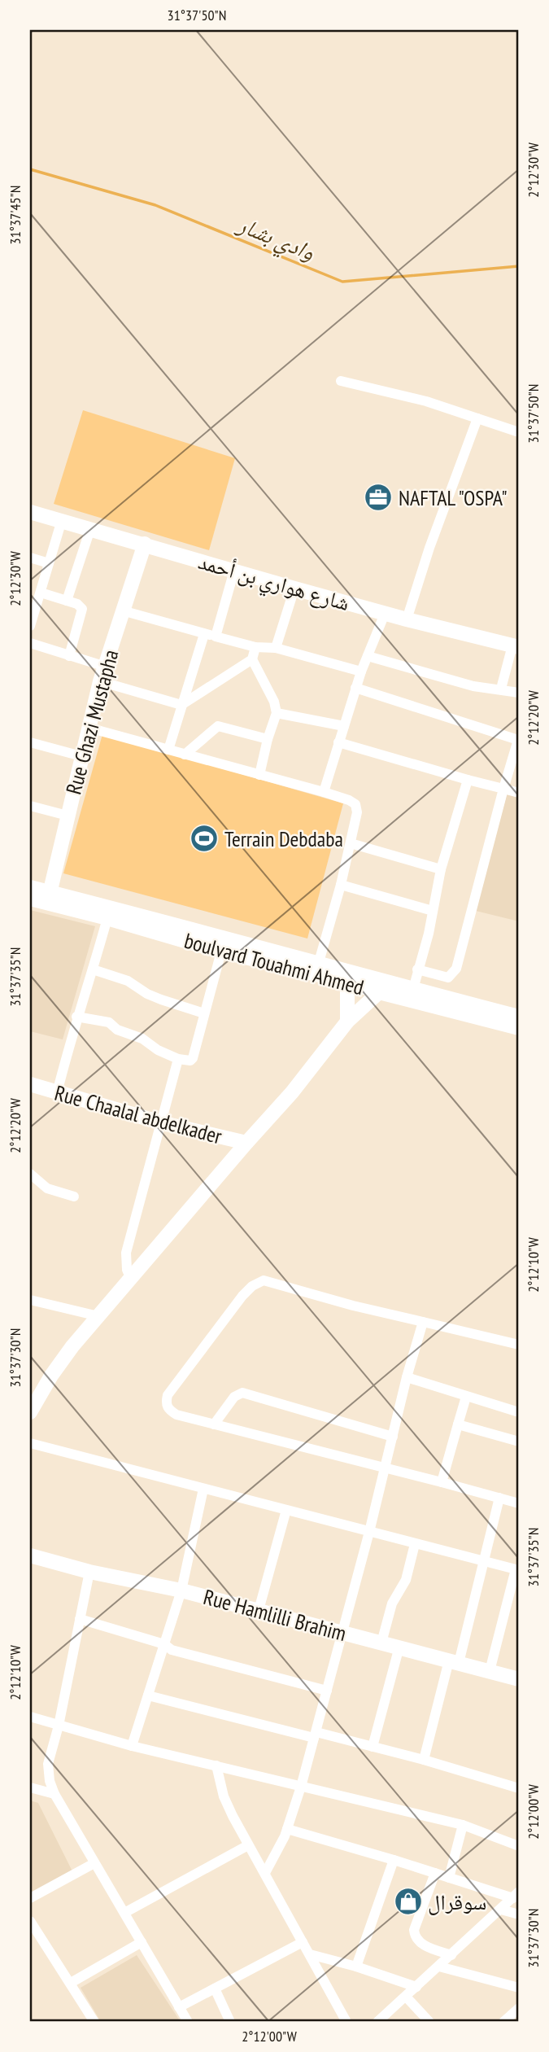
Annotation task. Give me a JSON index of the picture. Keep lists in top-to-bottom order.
{
  "streets": {
    "street": [
      "شارع هواري بن أحمد",
      "Rue Ghazi Mustapha",
      "boulvard Touahmi Ahmed",
      "Rue Chaalal abdelkader",
      "Rue Hamlilli Brahim"
    ]
  },
  "crossings": [
    ["شارع هواري بن أحمد", "Rue Ghazi Mustapha"],
    ["Rue Ghazi Mustapha", "boulvard Touahmi Ahmed"]
  ],
  "water": ["وادي بشار"],
  "places": {
    "office": ["NAFTAL \"OSPA\""],
    "sports": ["Terrain Debdaba"],
    "shop": ["سوقرال"]
  },
  "coordinates": [
    "31°37'50\"N",
    "2°12'30\"W",
    "31°37'45\"N",
    "2°12'20\"W",
    "31°37'35\"N",
    "2°12'10\"W",
    "31°37'30\"N",
    "2°12'00\"W"
  ]
}
